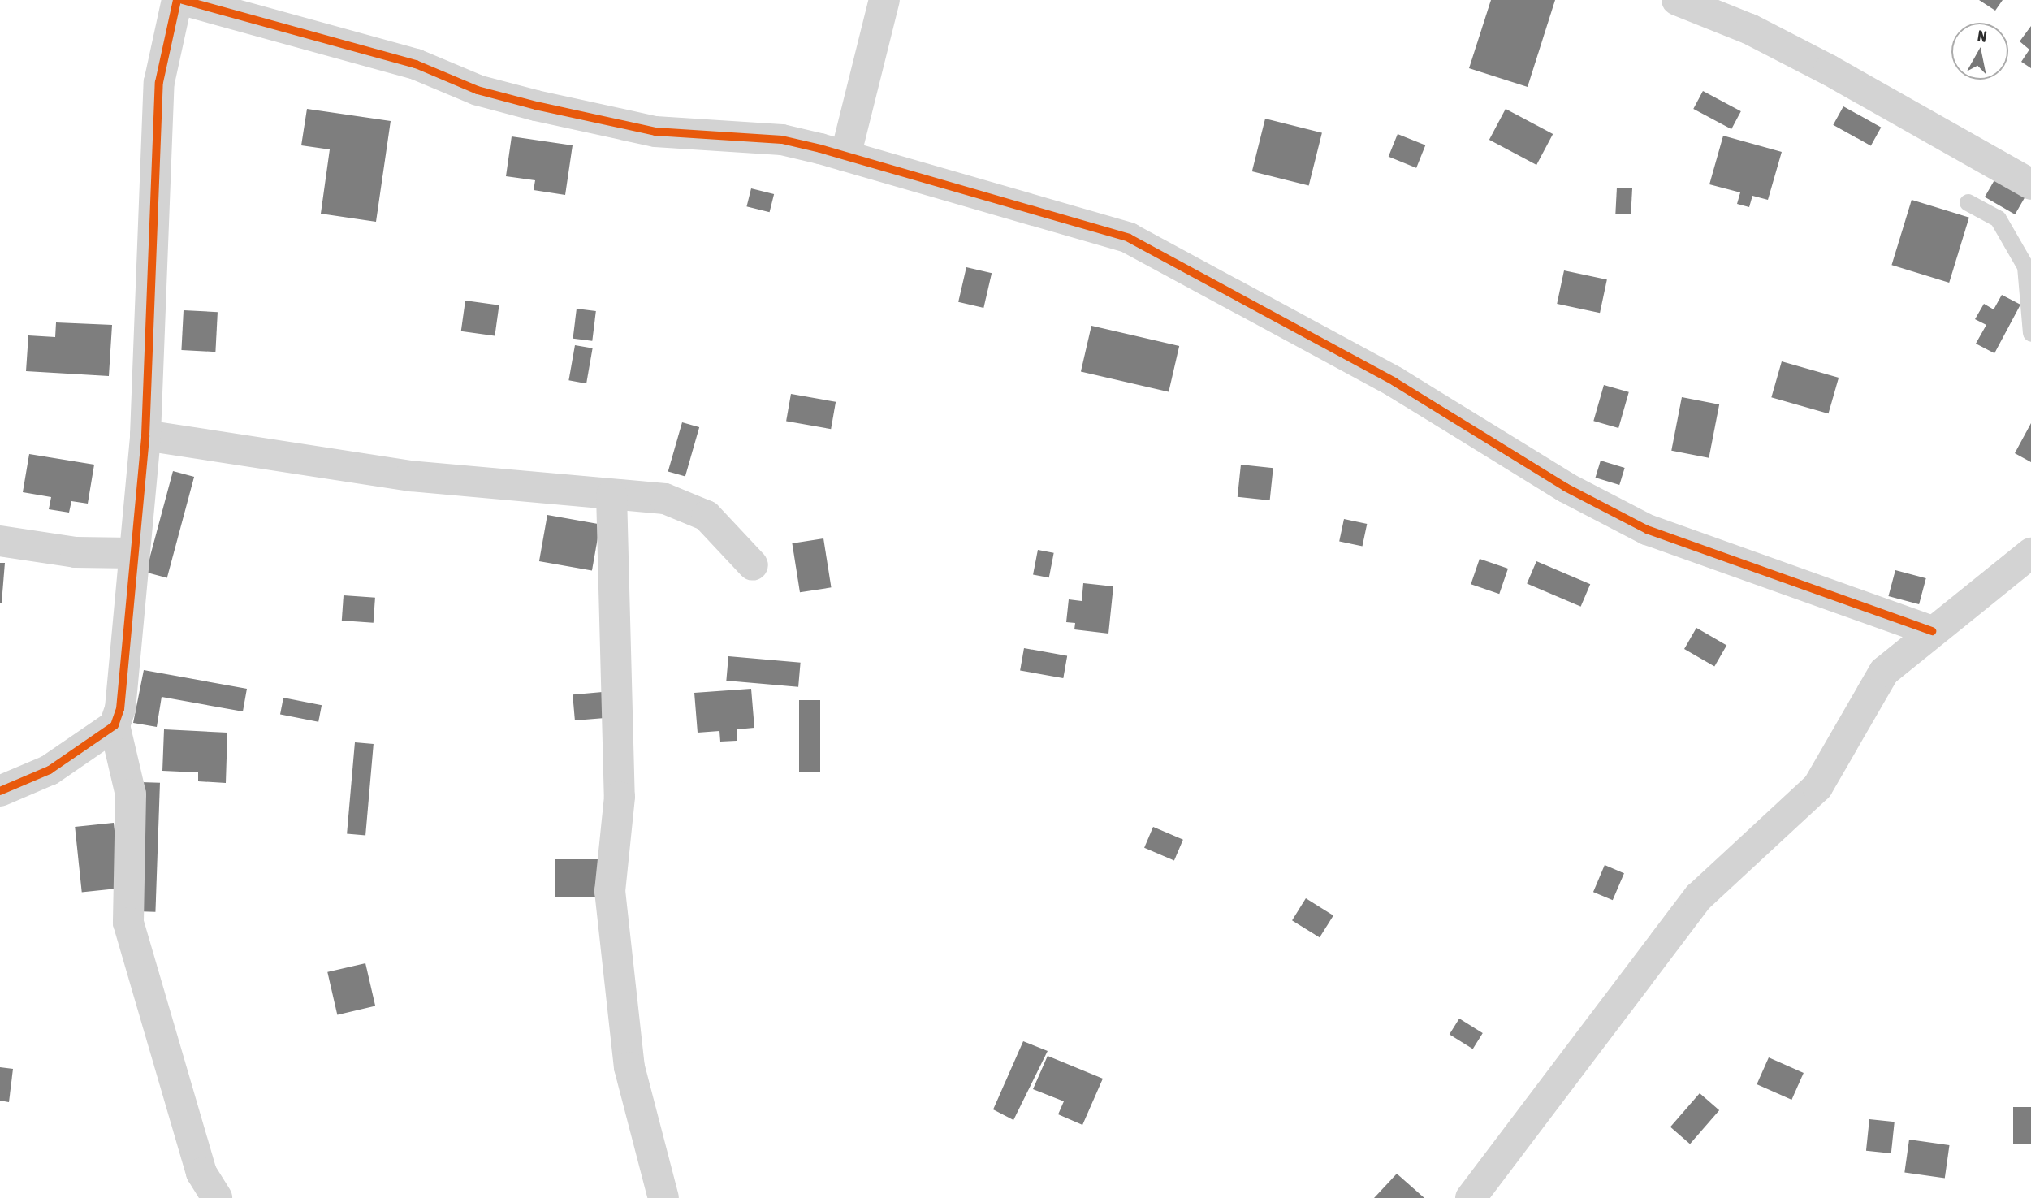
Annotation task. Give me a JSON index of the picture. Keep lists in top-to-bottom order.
{
  "north": "top"
}
